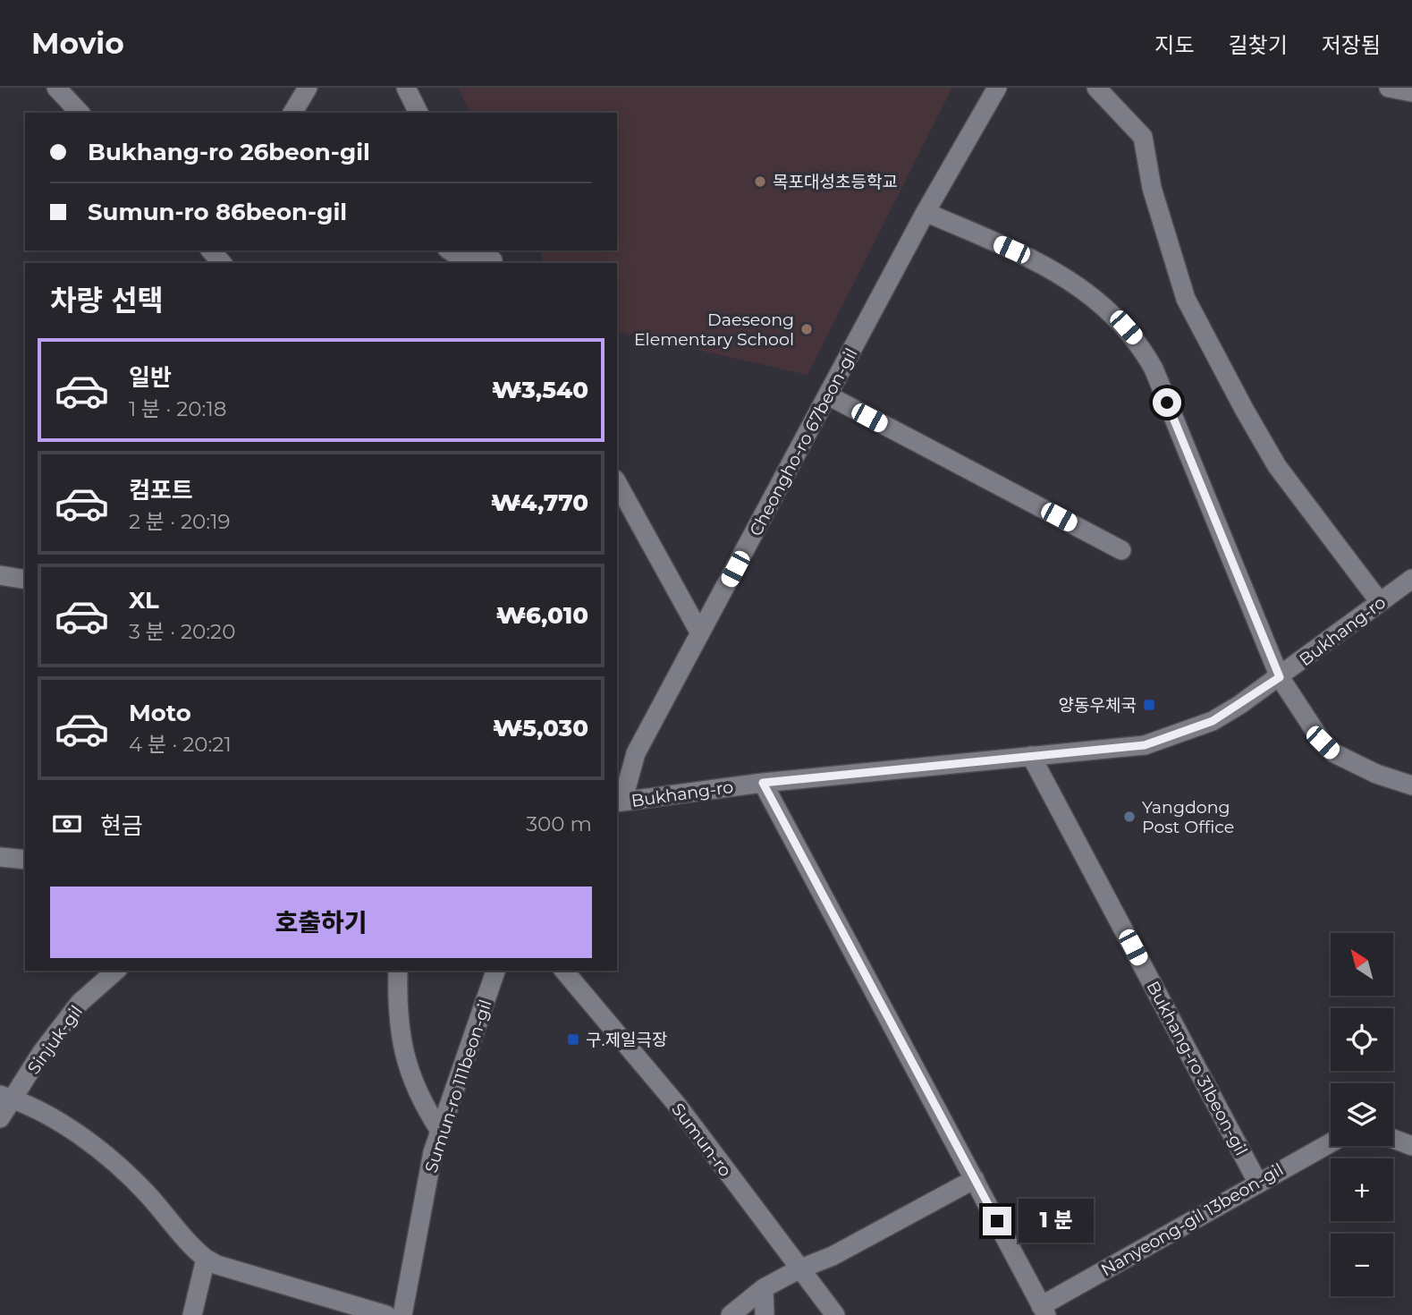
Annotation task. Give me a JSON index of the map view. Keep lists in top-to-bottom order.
{
  "streets": {
    "street": [
      "Cheongho-ro 67beon-gil",
      "Bukhang-ro",
      "Sinjuk-gil",
      "Bukhang-ro 31beon-gil",
      "Sumun-ro 111beon-gil",
      "Sumun-ro",
      "Nanyeong-gil 13beon-gil"
    ]
  },
  "crossings": [
    ["Cheongho-ro 67beon-gil", "Bukhang-ro"],
    ["Bukhang-ro", "Bukhang-ro 31beon-gil"],
    ["Bukhang-ro 31beon-gil", "Nanyeong-gil 13beon-gil"]
  ],
  "places": {
    "other": ["목포대성초등학교", "Daeseong Elementary School", "Yangdong Post Office"],
    "transit": ["양동우체국", "구.제일극장"]
  },
  "north": "top left",
  "page": {
    "header": "Movio",
    "nav": ["지도", "길찾기", "저장됨"],
    "banner": ["Bukhang-ro 26beon-gil", "Sumun-ro 86beon-gil"],
    "heading": "차량 선택",
    "list": [
      {
        "name": "일반",
        "note": "1 분 · 20:18",
        "value": "₩3,540"
      },
      {
        "name": "컴포트",
        "note": "2 분 · 20:19",
        "value": "₩4,770"
      },
      {
        "name": "XL",
        "note": "3 분 · 20:20",
        "value": "₩6,010"
      },
      {
        "name": "Moto",
        "note": "4 분 · 20:21",
        "value": "₩5,030"
      }
    ],
    "pay": ["현금", "300 m"],
    "buttons": "호출하기",
    "map_buttons": ["+", "−"],
    "bubble": "1 분"
  }
}
